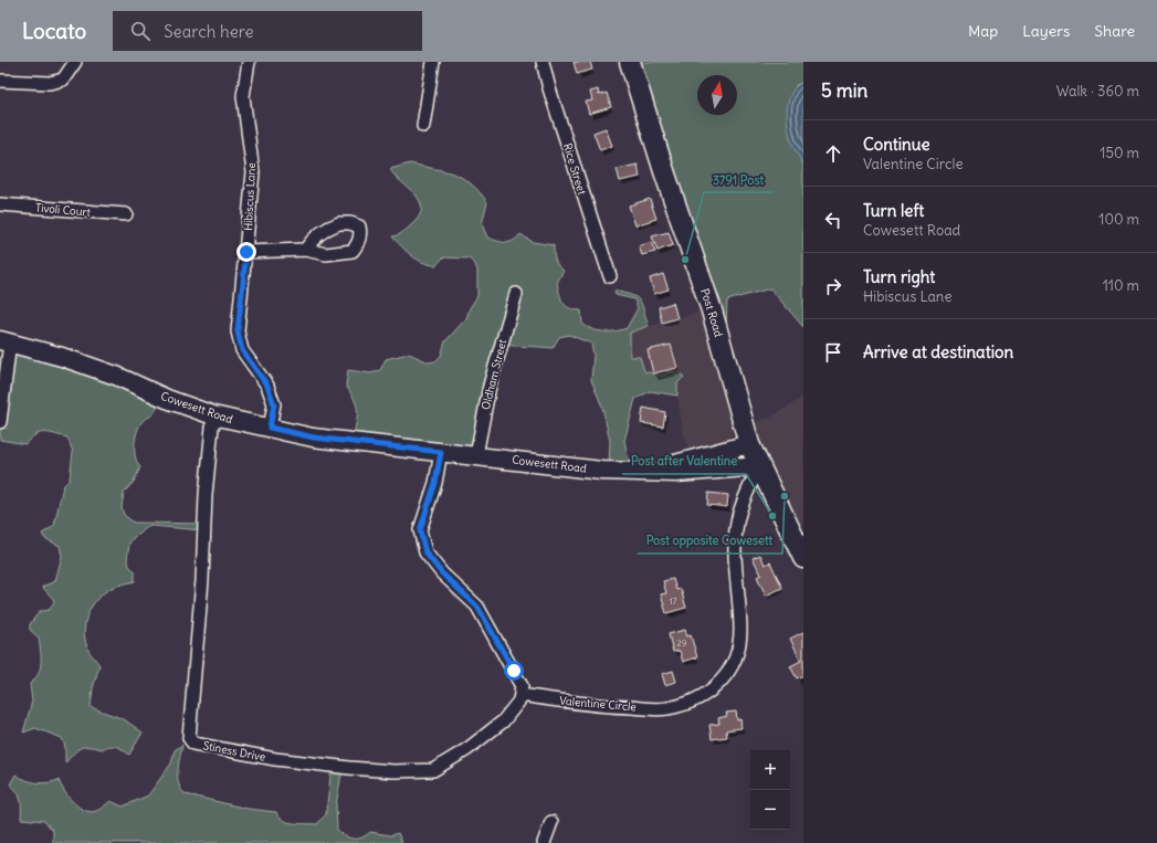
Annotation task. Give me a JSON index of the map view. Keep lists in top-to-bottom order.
{
  "streets": {
    "main road": ["Post Road", "Cowesett Road"],
    "street": [
      "Rice Street",
      "Hibiscus Lane",
      "Tivoli Court",
      "Oldham Street",
      "Valentine Circle",
      "Stiness Drive"
    ]
  },
  "crossings": [
    ["Hibiscus Lane", "Cowesett Road"],
    ["Post Road", "Cowesett Road"],
    ["Post Road", "Valentine Circle"],
    ["Oldham Street", "Cowesett Road"],
    ["Cowesett Road", "Valentine Circle"],
    ["Cowesett Road", "Stiness Drive"],
    ["Valentine Circle", "Stiness Drive"]
  ],
  "places": ["3791 Post", "Post opposite Cowesett", "Post after Valentine"],
  "house_numbers": ["17", "29"],
  "north": "top",
  "page": {
    "header": "Locato",
    "search": "Search here",
    "nav": ["Map", "Layers", "Share"],
    "heading": ["5 min", "Walk · 360 m"],
    "list": [
      ["Continue", "Valentine Circle", "150 m"],
      ["Turn left", "Cowesett Road", "100 m"],
      ["Turn right", "Hibiscus Lane", "110 m"],
      "Arrive at destination"
    ],
    "map_buttons": ["+", "−"]
  }
}
